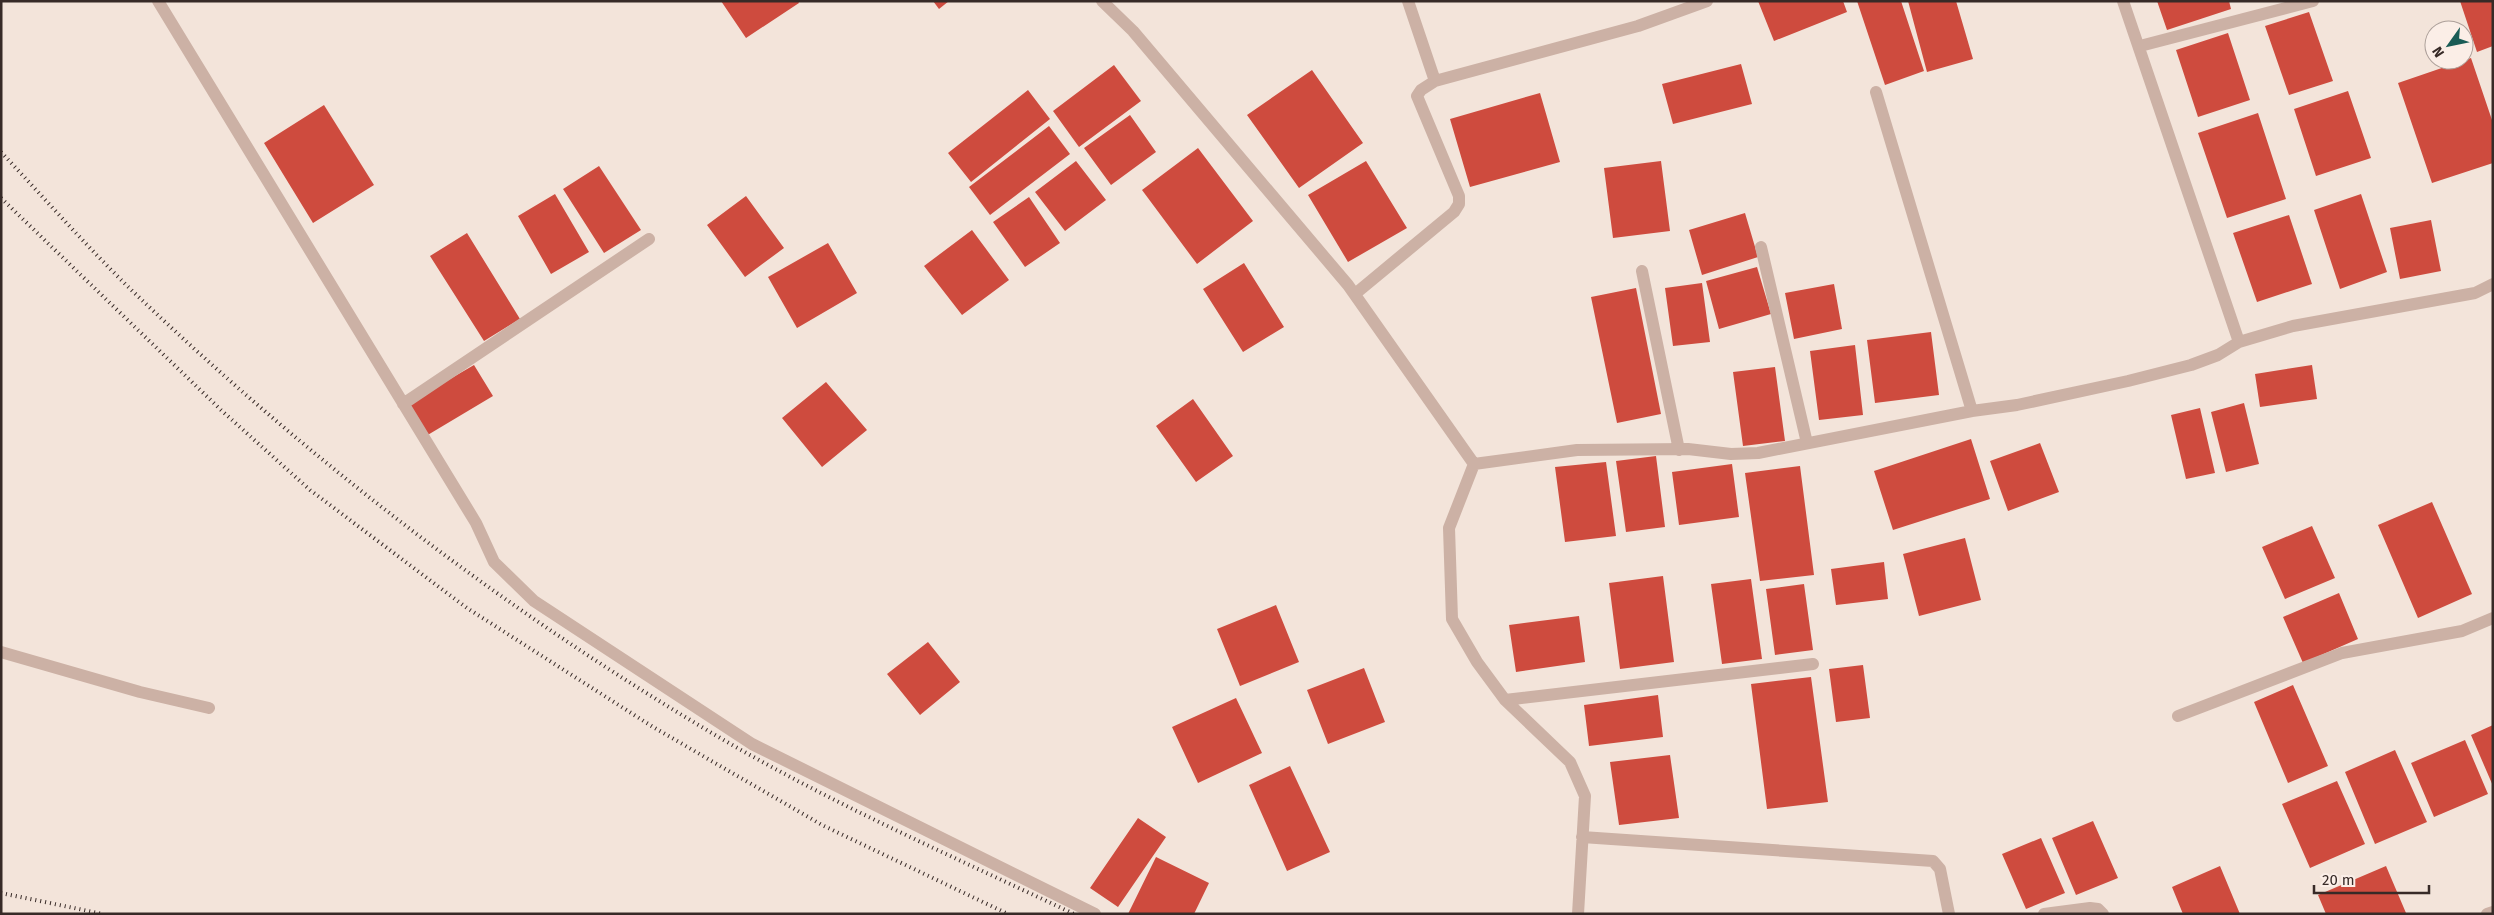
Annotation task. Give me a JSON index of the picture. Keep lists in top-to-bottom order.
{
  "scale_bar": "20 m",
  "north": "bottom left"
}
